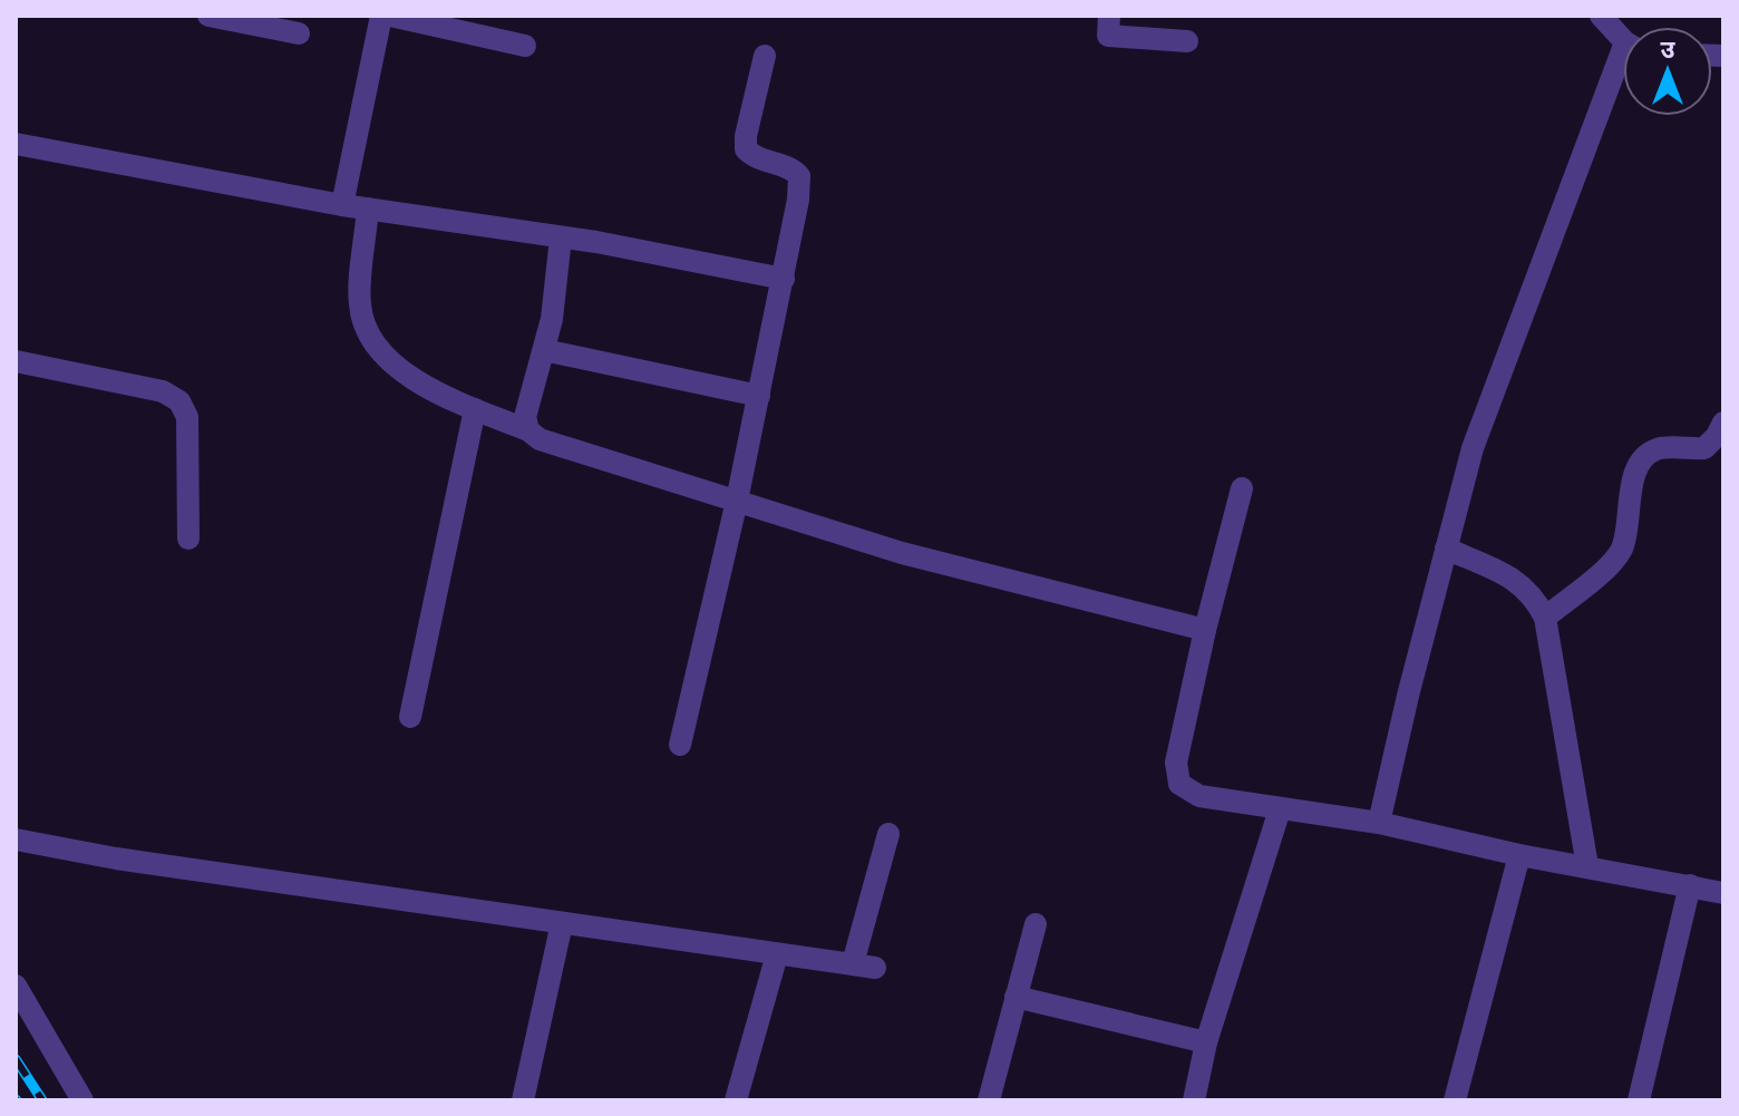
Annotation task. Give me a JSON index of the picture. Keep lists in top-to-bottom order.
{
  "north": "top"
}
